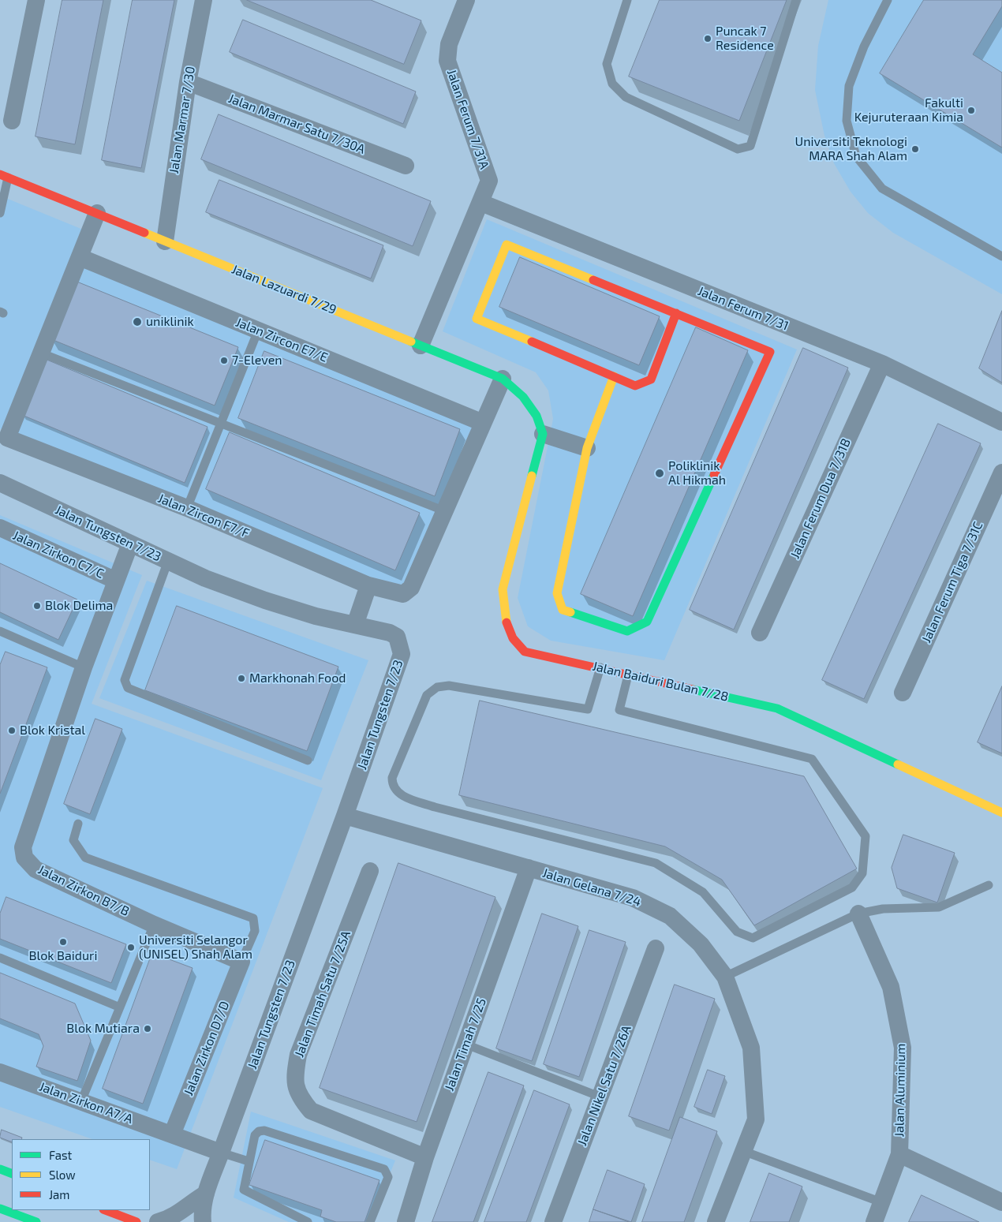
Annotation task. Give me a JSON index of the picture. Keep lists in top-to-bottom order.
{
  "streets": {
    "street": [
      "Jalan Ferum 7/31A",
      "Jalan Marmar 7/30",
      "Jalan Marmar Satu 7/30A",
      "Jalan Lazuardi 7/29",
      "Jalan Ferum 7/31",
      "Jalan Zircon E7/E",
      "Jalan Ferum Dua 7/31B",
      "Jalan Zircon F7/F",
      "Jalan Tungsten 7/23",
      "Jalan Zirkon C7/C",
      "Jalan Ferum Tiga 7/31C",
      "Jalan Baiduri Bulan 7/28",
      "Jalan Gelana 7/24",
      "Jalan Zirkon B7/B",
      "Jalan Timah Satu 7/25A",
      "Jalan Timah 7/25",
      "Jalan Zirkon D7/D",
      "Jalan Nikel Satu 7/26A",
      "Jalan Aluminium",
      "Jalan Zirkon A7/A"
    ]
  },
  "crossings": [
    ["Jalan Ferum 7/31A", "Jalan Lazuardi 7/29"],
    ["Jalan Ferum 7/31A", "Jalan Ferum 7/31"],
    ["Jalan Marmar 7/30", "Jalan Marmar Satu 7/30A"],
    ["Jalan Marmar 7/30", "Jalan Lazuardi 7/29"],
    ["Jalan Lazuardi 7/29", "Jalan Zircon F7/F"],
    ["Jalan Lazuardi 7/29", "Jalan Baiduri Bulan 7/28"],
    ["Jalan Ferum 7/31", "Jalan Ferum Dua 7/31B"],
    ["Jalan Zircon E7/E", "Jalan Zircon F7/F"],
    ["Jalan Tungsten 7/23", "Jalan Gelana 7/24"],
    ["Jalan Tungsten 7/23", "Jalan Zirkon B7/B"],
    ["Jalan Tungsten 7/23", "Jalan Zirkon A7/A"],
    ["Jalan Zirkon C7/C", "Jalan Zirkon B7/B"],
    ["Jalan Gelana 7/24", "Jalan Timah 7/25"],
    ["Jalan Zirkon B7/B", "Jalan Zirkon D7/D"],
    ["Jalan Timah Satu 7/25A", "Jalan Timah 7/25"],
    ["Jalan Zirkon D7/D", "Jalan Zirkon A7/A"]
  ],
  "places": [
    "Puncak 7 Residence",
    "Fakulti Kejuruteraan Kimia",
    "Universiti Teknologi MARA Shah Alam",
    "uniklinik",
    "7-Eleven",
    "Poliklinik Al Hikmah",
    "Blok Delima",
    "Markhonah Food",
    "Blok Kristal",
    "Blok Baiduri",
    "Universiti Selangor (UNISEL) Shah Alam",
    "Blok Mutiara"
  ],
  "legend": ["Fast", "Slow", "Jam"]
}
